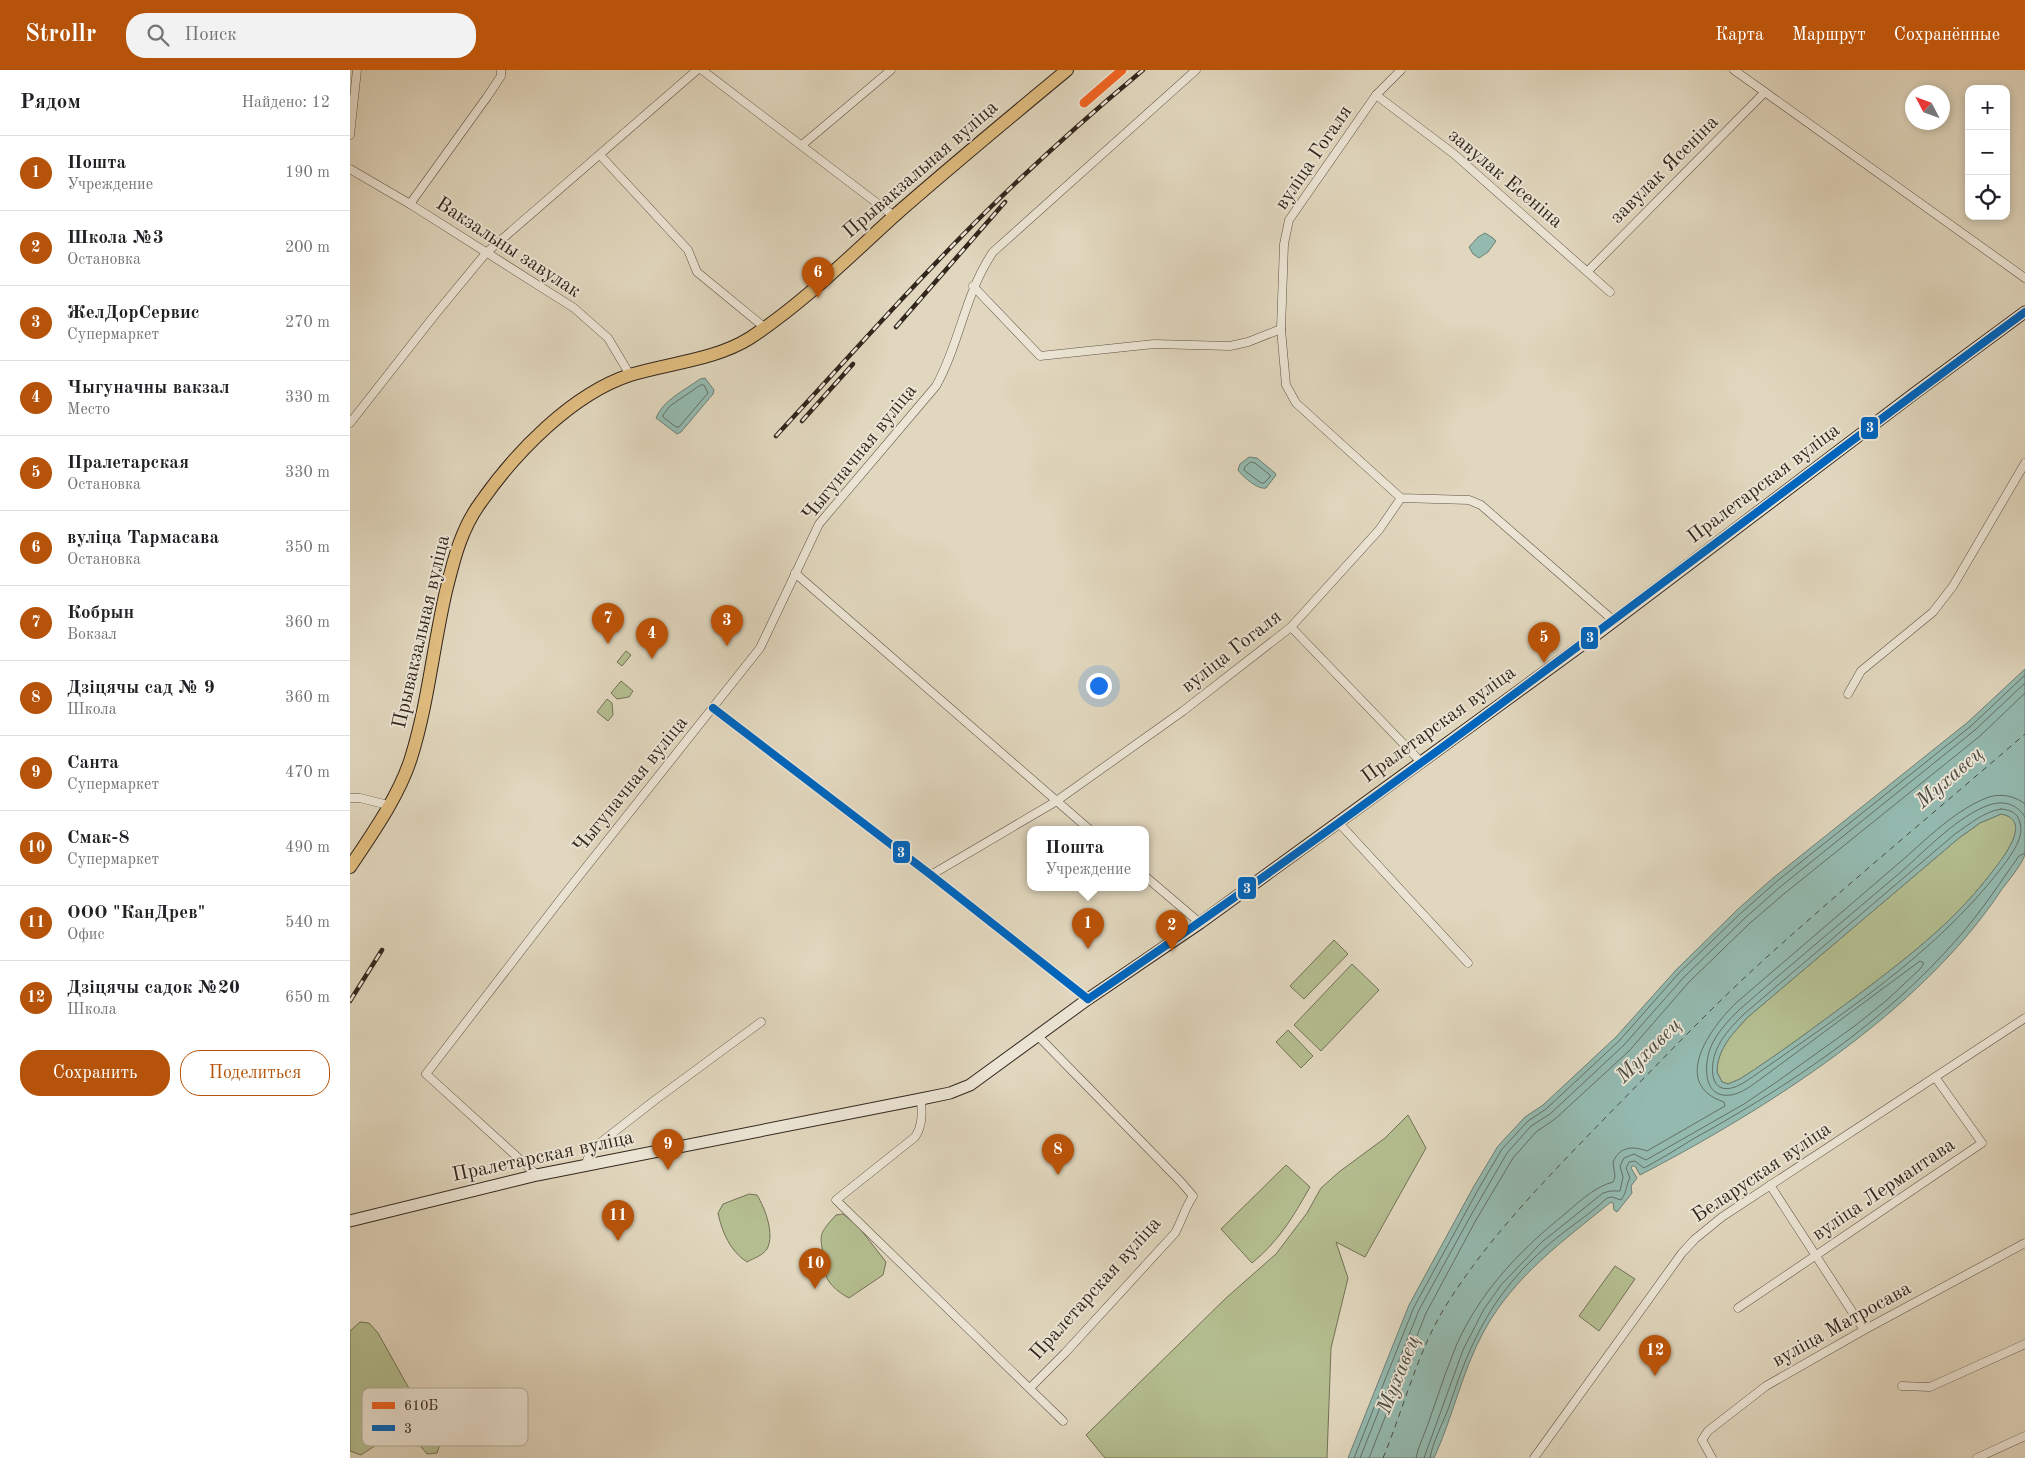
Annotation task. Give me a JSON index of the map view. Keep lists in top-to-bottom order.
{
  "streets": {
    "main road": ["Прывакзальная вуліца", "Пралетарская вуліца"],
    "street": [
      "вуліца Гогаля",
      "завулак Ясеніна",
      "завулак Есеніна",
      "Вакзальны завулак",
      "Чыгуначная вуліца",
      "Беларуская вуліца",
      "вуліца Лермантава",
      "вуліца Матросава"
    ]
  },
  "crossings": [
    ["вуліца Гогаля", "завулак Есеніна"],
    ["Прывакзальная вуліца", "Вакзальны завулак"],
    ["завулак Ясеніна", "завулак Есеніна"],
    ["Чыгуначная вуліца", "Пралетарская вуліца"],
    ["Беларуская вуліца", "вуліца Лермантава"]
  ],
  "water": ["Мухавец"],
  "lines": ["transit line 610Б", "transit line 3"],
  "legend": ["610Б", "3"],
  "north": "top left",
  "page": {
    "header": "Strollr",
    "search": "Поиск",
    "nav": ["Карта", "Маршрут", "Сохранённые"],
    "heading": ["Рядом", "Найдено: 12"],
    "map_buttons": ["+", "−"],
    "list": [
      {
        "mark": "1",
        "name": "Пошта",
        "note": "Учреждение",
        "value": "190 m"
      },
      {
        "mark": "2",
        "name": "Школа №3",
        "note": "Остановка",
        "value": "200 m"
      },
      {
        "mark": "3",
        "name": "ЖелДорСервис",
        "note": "Супермаркет",
        "value": "270 m"
      },
      {
        "mark": "4",
        "name": "Чыгуначны вакзал",
        "note": "Место",
        "value": "330 m"
      },
      {
        "mark": "5",
        "name": "Пралетарская",
        "note": "Остановка",
        "value": "330 m"
      },
      {
        "mark": "6",
        "name": "вуліца Тармасава",
        "note": "Остановка",
        "value": "350 m"
      },
      {
        "mark": "7",
        "name": "Кобрын",
        "note": "Вокзал",
        "value": "360 m"
      },
      {
        "mark": "8",
        "name": "Дзіцячы сад № 9",
        "note": "Школа",
        "value": "360 m"
      },
      {
        "mark": "9",
        "name": "Санта",
        "note": "Супермаркет",
        "value": "470 m"
      },
      {
        "mark": "10",
        "name": "Смак-8",
        "note": "Супермаркет",
        "value": "490 m"
      },
      {
        "mark": "11",
        "name": "ООО \"КанДрев\"",
        "note": "Офис",
        "value": "540 m"
      },
      {
        "mark": "12",
        "name": "Дзіцячы садок №20",
        "note": "Школа",
        "value": "650 m"
      }
    ],
    "pins": [
      "6",
      "7",
      "3",
      "4",
      "5",
      "1",
      "2",
      "9",
      "8",
      "11",
      "10",
      "12"
    ],
    "popup": ["Пошта", "Учреждение"],
    "buttons": ["Сохранить", "Поделиться"]
  }
}
